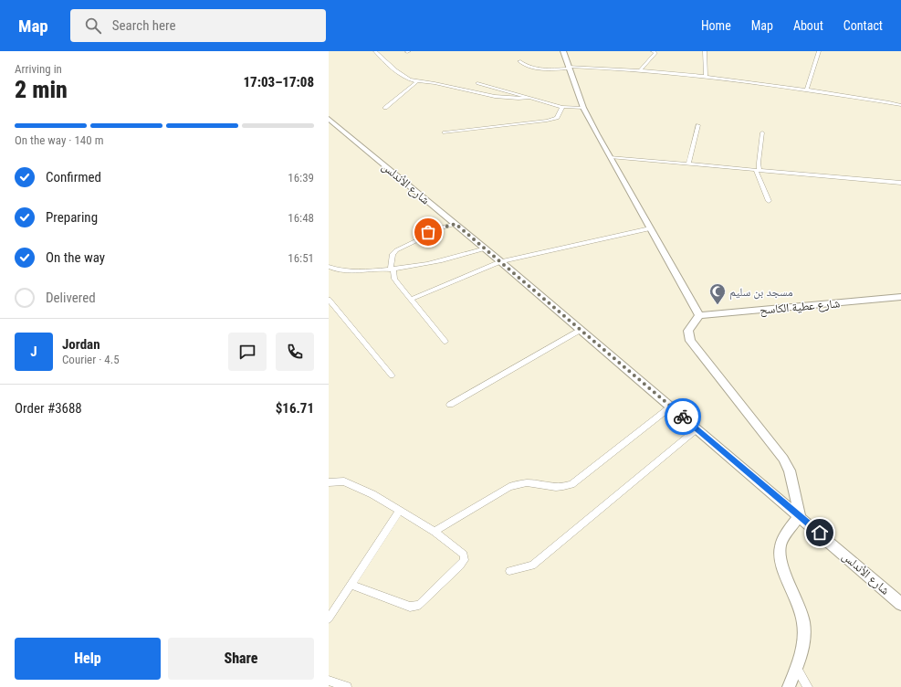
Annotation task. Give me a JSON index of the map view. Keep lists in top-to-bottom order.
{
  "streets": {
    "main road": ["شارع الأندلس", "شارع عطية الكاسح"]
  },
  "places": {
    "mosque": ["مسجد بن سليم"]
  },
  "page": {
    "header": "Map",
    "search": "Search here",
    "nav": [
      "Home",
      "Map",
      "About",
      "Contact"
    ],
    "heading": ["2 min", "Arriving in", "17:03–17:08"],
    "panel": [
      "Jordan",
      "Courier · 4.5",
      "Order #3688",
      "$16.71"
    ],
    "bar": "On the way · 140 m",
    "list": [
      ["Confirmed", "16:39"],
      ["Preparing", "16:48"],
      ["On the way", "16:51"],
      "Delivered"
    ],
    "round": "J",
    "buttons": ["Help", "Share"]
  }
}
